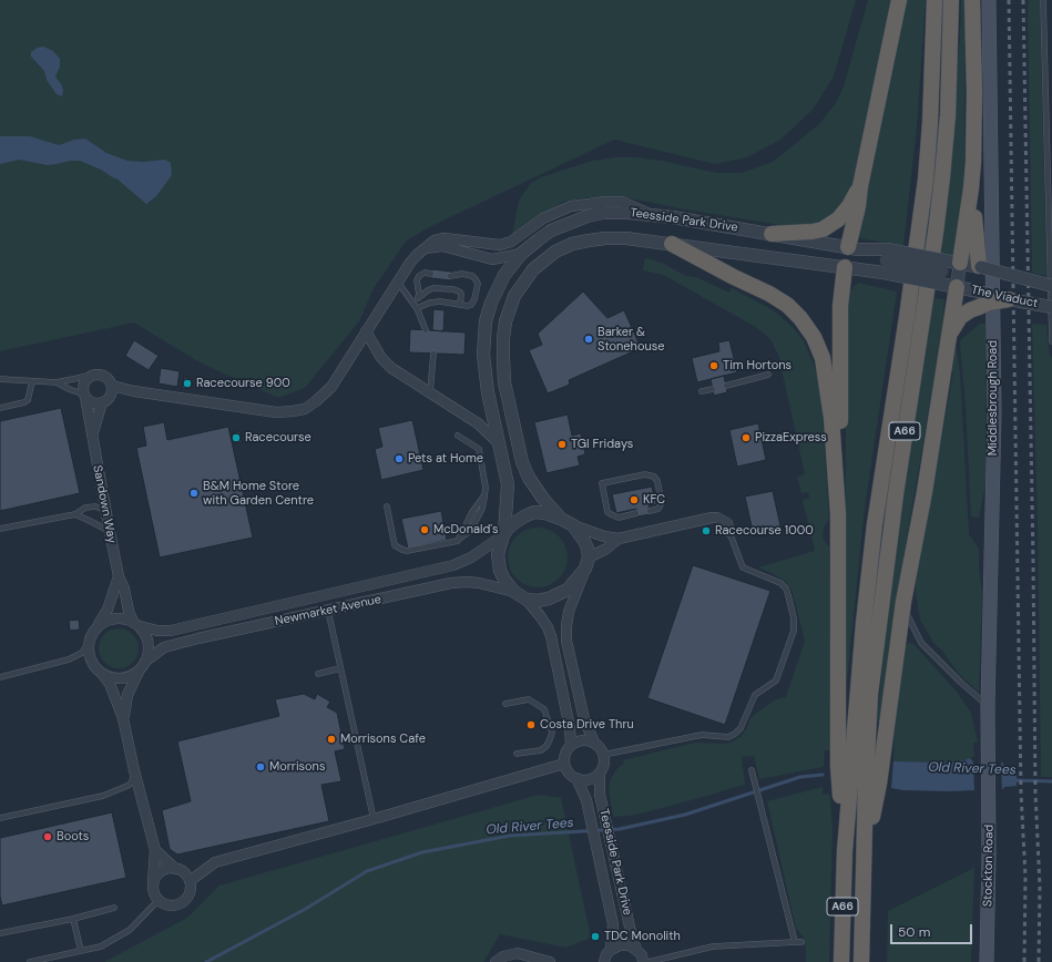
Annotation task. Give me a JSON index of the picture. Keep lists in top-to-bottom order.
{
  "streets": {
    "highway": ["A66"],
    "main road": ["Middlesbrough Road", "Stockton Road"],
    "street": [
      "Teesside Park Drive",
      "The Viaduct",
      "Sandown Way",
      "Newmarket Avenue"
    ]
  },
  "crossings": [
    ["Teesside Park Drive", "A66"],
    ["Teesside Park Drive", "Newmarket Avenue"],
    ["The Viaduct", "A66"],
    ["Middlesbrough Road", "Stockton Road"],
    ["Sandown Way", "Newmarket Avenue"]
  ],
  "water": ["Old River Tees"],
  "places": [
    "Barker & Stonehouse",
    "Tim Hortons",
    "Racecourse 900",
    "Racecourse",
    "PizzaExpress",
    "TGI Fridays",
    "Pets at Home",
    "B&M Home Store with Garden Centre",
    "KFC",
    "McDonald's",
    "Racecourse 1000",
    "Costa Drive Thru",
    "Morrisons Cafe",
    "Morrisons",
    "Boots",
    "TDC Monolith"
  ],
  "scale_bar": "50 m"
}
